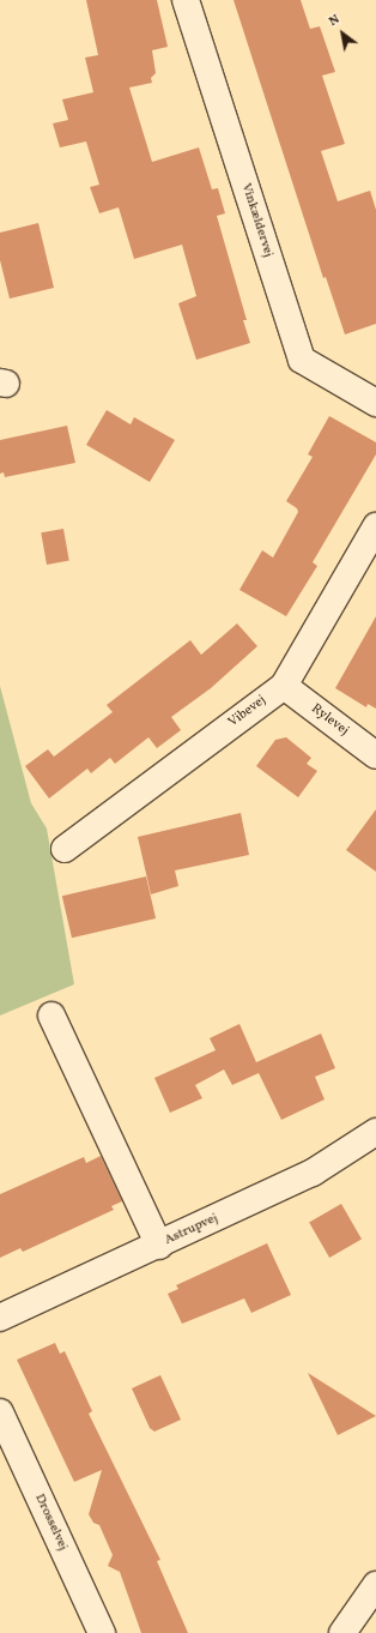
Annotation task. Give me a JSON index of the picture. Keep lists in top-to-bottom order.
{
  "streets": {
    "street": [
      "Vinkældervej",
      "Vibevej",
      "Rylevej",
      "Astrupvej",
      "Drosselvej"
    ]
  },
  "crossings": [
    ["Vibevej", "Rylevej"]
  ],
  "north": "top left"
}
